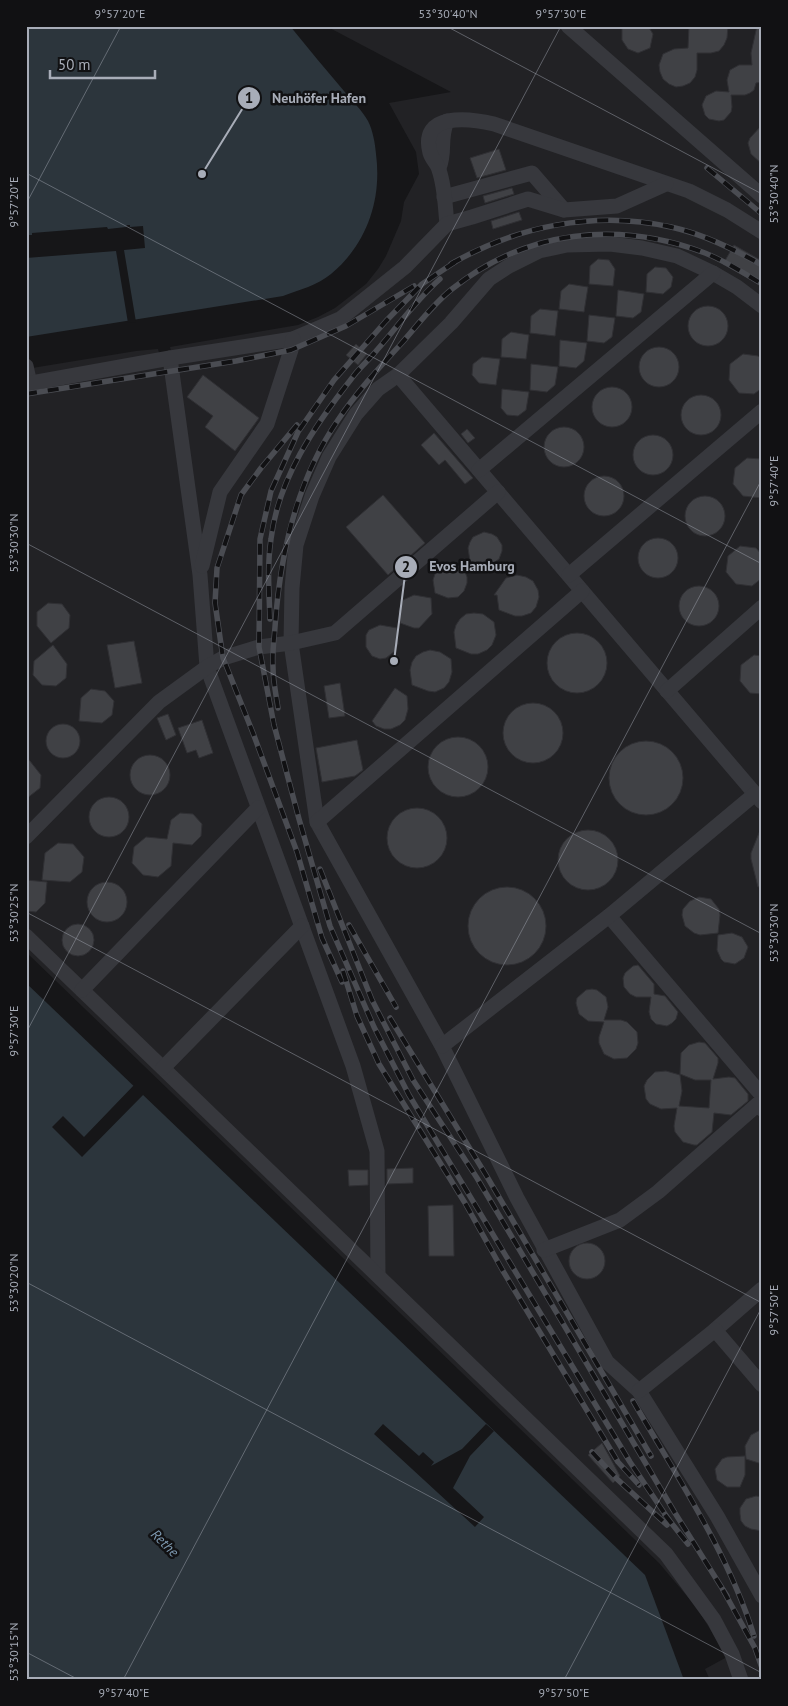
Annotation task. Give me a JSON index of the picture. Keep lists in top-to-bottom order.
{
  "water": ["Rethe"],
  "places": ["Neuhöfer Hafen", "Evos Hamburg"],
  "scale_bar": "50 m",
  "coordinates": [
    "9°57'20\"E",
    "53°30'40\"N",
    "9°57'30\"E",
    "9°57'40\"E",
    "53°30'30\"N",
    "53°30'25\"N",
    "53°30'20\"N",
    "9°57'50\"E",
    "53°30'15\"N"
  ]
}
